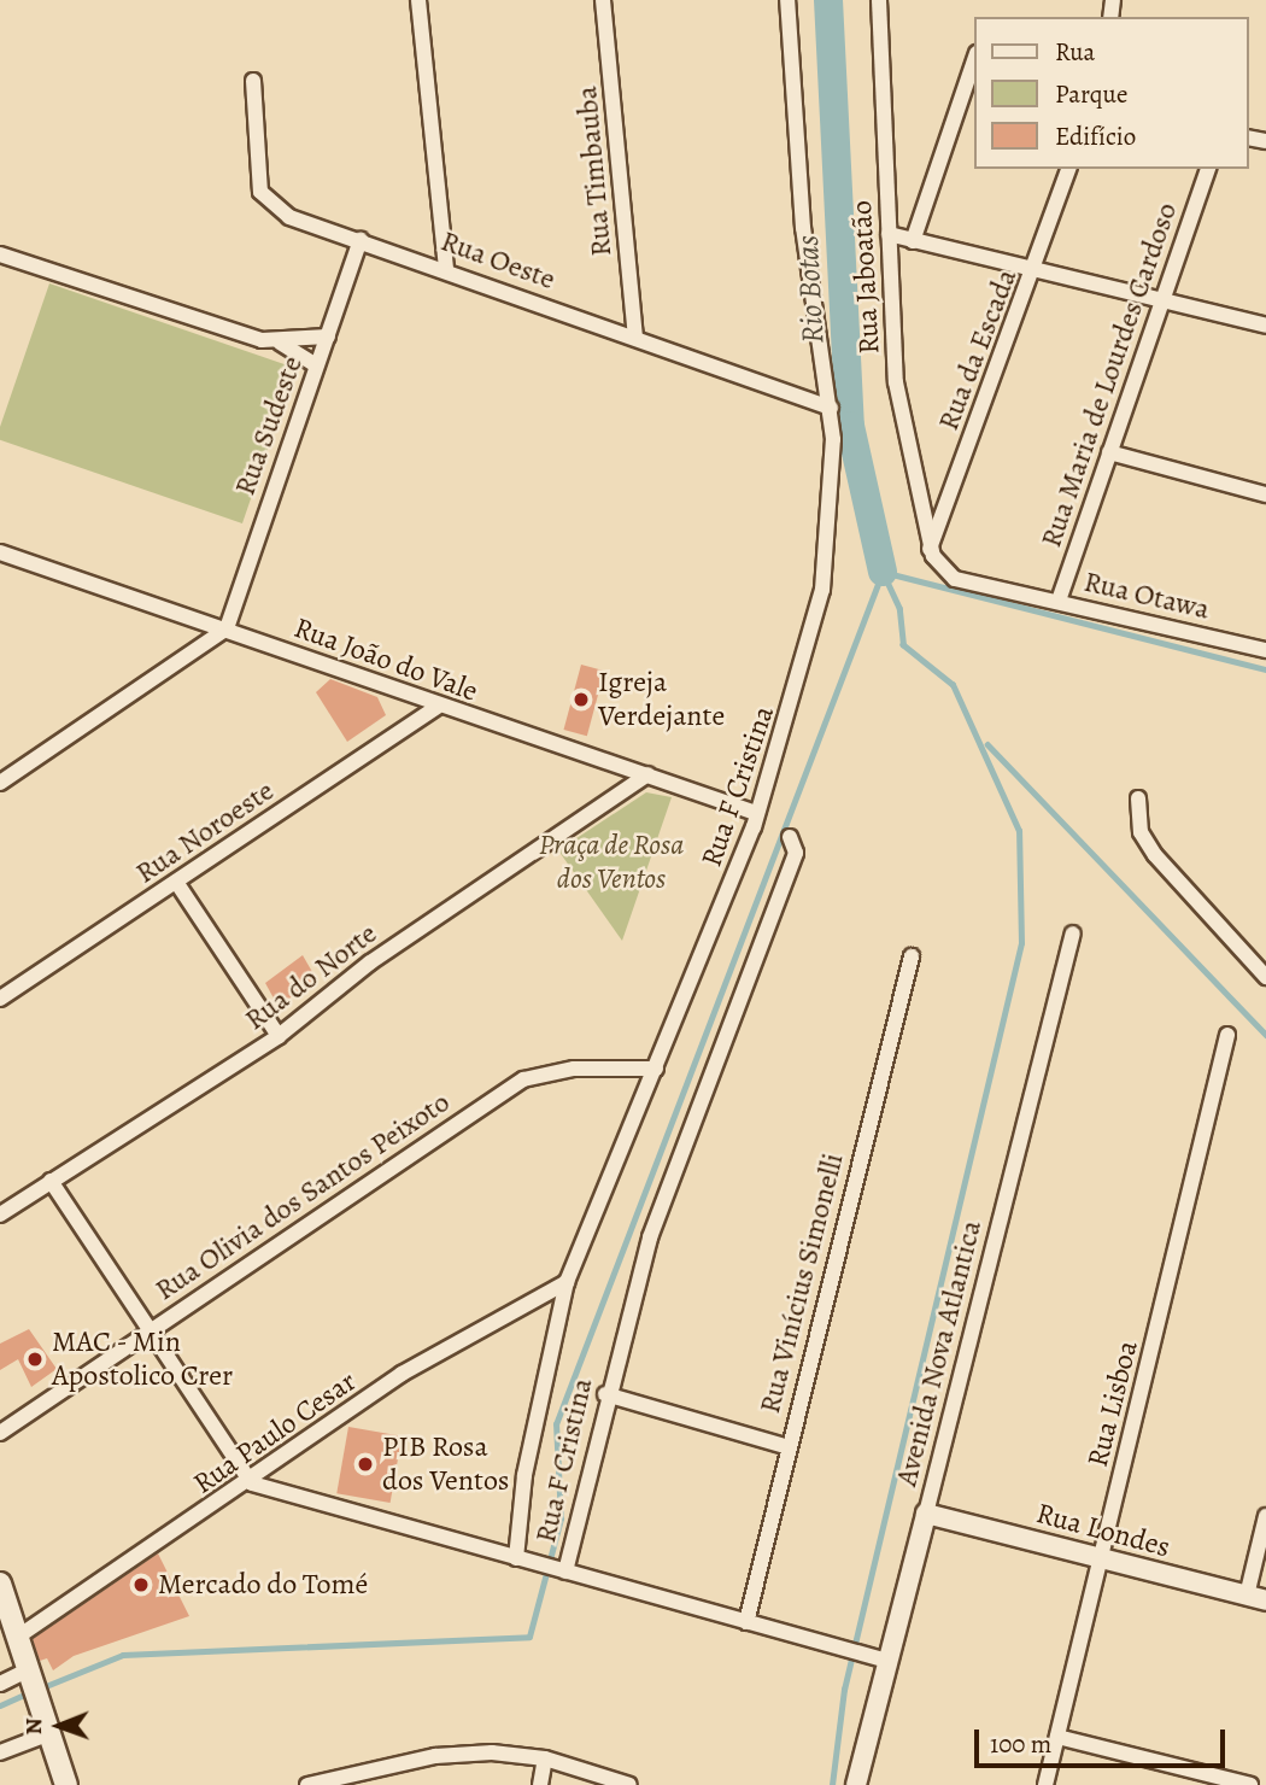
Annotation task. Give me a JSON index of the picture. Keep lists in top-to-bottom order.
{
  "streets": {
    "street": [
      "Rua Timbauba",
      "Rua Oeste",
      "Rua Jaboatão",
      "Rua da Escada",
      "Rua Maria de Lourdes Cardoso",
      "Rua Sudeste",
      "Rua Otawa",
      "Rua João do Vale",
      "Rua F Cristina",
      "Rua Noroeste",
      "Rua do Norte",
      "Rua Olivia dos Santos Peixoto",
      "Rua Vinícius Simonelli",
      "Avenida Nova Atlantica",
      "Rua Lisboa",
      "Rua Paulo Cesar",
      "Rua Londes"
    ]
  },
  "crossings": [
    ["Rua Timbauba", "Rua Oeste"],
    ["Rua Oeste", "Rua Sudeste"],
    ["Rua Oeste", "Rua F Cristina"],
    ["Rua Jaboatão", "Rua da Escada"],
    ["Rua Jaboatão", "Rua Otawa"],
    ["Rua da Escada", "Rua Otawa"],
    ["Rua Maria de Lourdes Cardoso", "Rua Otawa"],
    ["Rua Sudeste", "Rua João do Vale"],
    ["Rua João do Vale", "Rua F Cristina"],
    ["Rua João do Vale", "Rua Noroeste"],
    ["Rua João do Vale", "Rua do Norte"],
    ["Rua F Cristina", "Rua Olivia dos Santos Peixoto"],
    ["Rua F Cristina", "Rua Paulo Cesar"],
    ["Avenida Nova Atlantica", "Rua Londes"],
    ["Rua Lisboa", "Rua Londes"]
  ],
  "water": ["Rio Botas"],
  "parks": ["Praça de Rosa dos Ventos"],
  "places": [
    "Igreja Verdejante",
    "MAC - Min Apostolico Crer",
    "PIB Rosa dos Ventos",
    "Mercado do Tomé"
  ],
  "legend": ["Rua", "Parque", "Edifício"],
  "scale_bar": "100 m",
  "north": "left"
}
